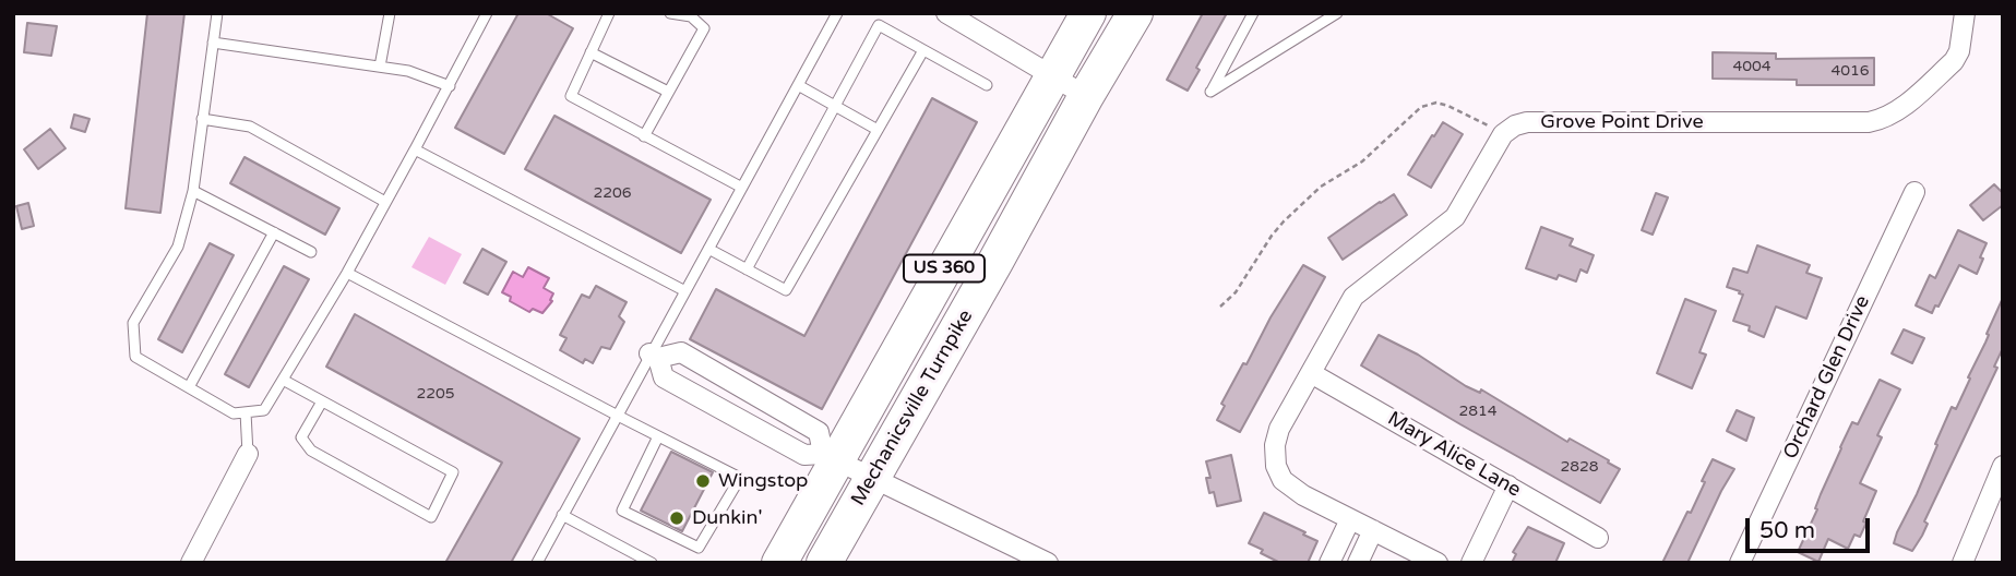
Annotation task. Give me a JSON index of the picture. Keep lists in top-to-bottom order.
{
  "streets": {
    "highway": ["US 360", "Mechanicsville Turnpike"],
    "street": ["Grove Point Drive", "Orchard Glen Drive", "Mary Alice Lane"]
  },
  "places": ["Wingstop", "Dunkin'"],
  "house_numbers": [
    "4004",
    "4016",
    "2206",
    "2205",
    "2814",
    "2828"
  ],
  "scale_bar": "50 m"
}
